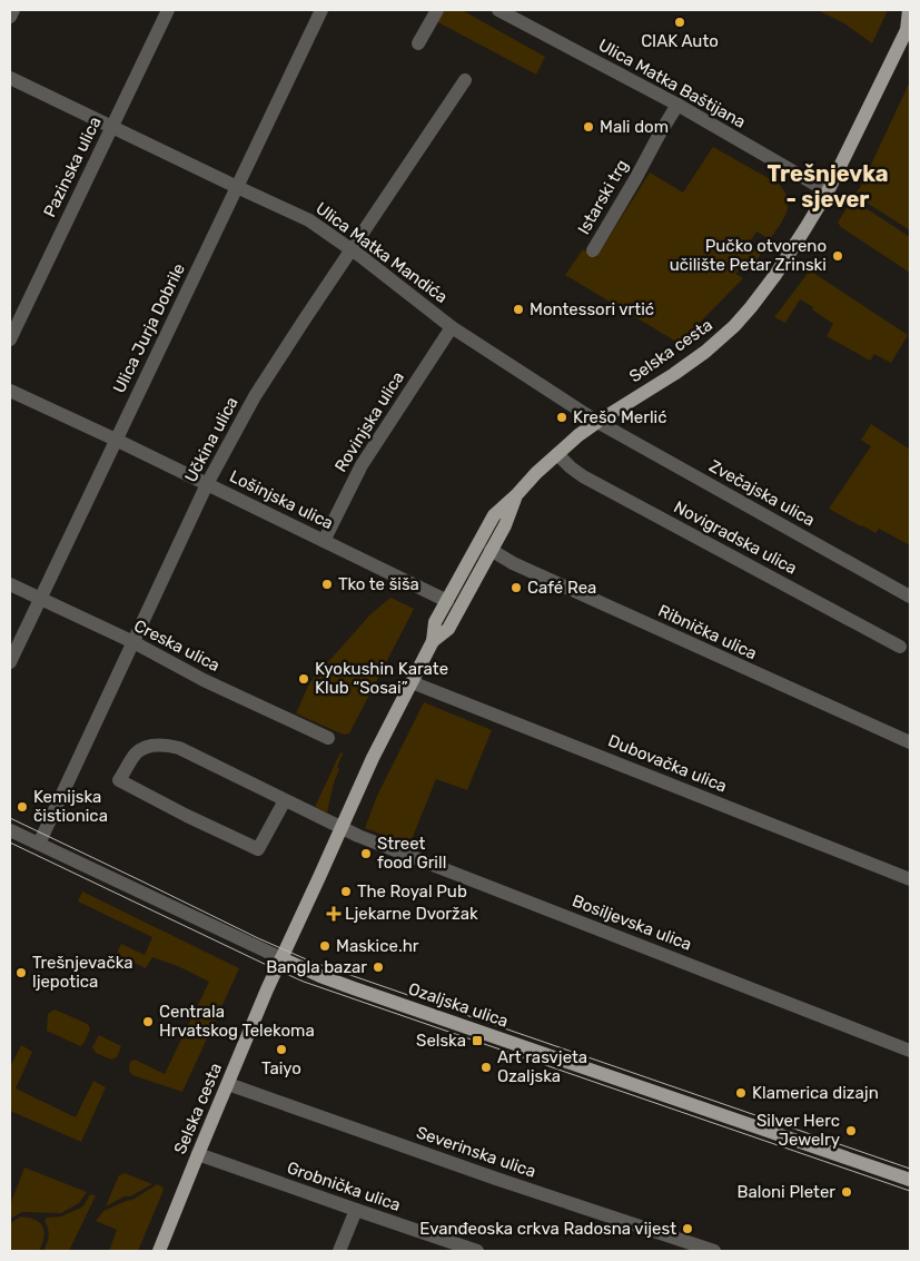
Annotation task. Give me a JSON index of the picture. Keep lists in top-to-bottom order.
{
  "streets": {
    "main road": ["Selska cesta", "Ozaljska ulica"],
    "street": [
      "Ulica Matka Baštijana",
      "Pazinska ulica",
      "Istarski trg",
      "Ulica Matka Mandića",
      "Ulica Jurja Dobrile",
      "Rovinjska ulica",
      "Učkina ulica",
      "Zvečajska ulica",
      "Lošinjska ulica",
      "Novigradska ulica",
      "Ribnička ulica",
      "Creska ulica",
      "Dubovačka ulica",
      "Bosiljevska ulica",
      "Severinska ulica",
      "Grobnička ulica"
    ]
  },
  "crossings": [
    ["Ulica Matka Baštijana", "Istarski trg"],
    ["Ulica Matka Baštijana", "Selska cesta"],
    ["Pazinska ulica", "Ulica Matka Mandića"],
    ["Ulica Matka Mandića", "Ulica Jurja Dobrile"],
    ["Ulica Matka Mandića", "Selska cesta"],
    ["Ulica Matka Mandića", "Rovinjska ulica"],
    ["Ulica Matka Mandića", "Učkina ulica"],
    ["Ulica Matka Mandića", "Zvečajska ulica"],
    ["Ulica Jurja Dobrile", "Lošinjska ulica"],
    ["Ulica Jurja Dobrile", "Creska ulica"],
    ["Selska cesta", "Zvečajska ulica"],
    ["Selska cesta", "Lošinjska ulica"],
    ["Selska cesta", "Novigradska ulica"],
    ["Selska cesta", "Ribnička ulica"],
    ["Selska cesta", "Dubovačka ulica"],
    ["Selska cesta", "Bosiljevska ulica"],
    ["Selska cesta", "Ozaljska ulica"],
    ["Selska cesta", "Severinska ulica"],
    ["Selska cesta", "Grobnička ulica"],
    ["Rovinjska ulica", "Lošinjska ulica"],
    ["Učkina ulica", "Lošinjska ulica"],
    ["Učkina ulica", "Creska ulica"],
    ["Učkina ulica", "Ozaljska ulica"]
  ],
  "districts": ["Trešnjevka - sjever"],
  "places": {
    "other": [
      "CIAK Auto",
      "Mali dom",
      "Pučko otvoreno učilište Petar Zrinski",
      "Montessori vrtić",
      "Krešo Merlić",
      "Tko te šiša",
      "Café Rea",
      "Kyokushin Karate Klub “Sosai”",
      "Kemijska čistionica",
      "Street food Grill",
      "The Royal Pub",
      "Maskice.hr",
      "Bangla bazar",
      "Trešnjevačka ljepotica",
      "Centrala Hrvatskog Telekoma",
      "Taiyo",
      "Art rasvjeta Ozaljska",
      "Klamerica dizajn",
      "Silver Herc Jewelry",
      "Baloni Pleter",
      "Evanđeoska crkva Radosna vijest"
    ],
    "health": ["Ljekarne Dvoržak"],
    "transit": ["Selska"]
  }
}
